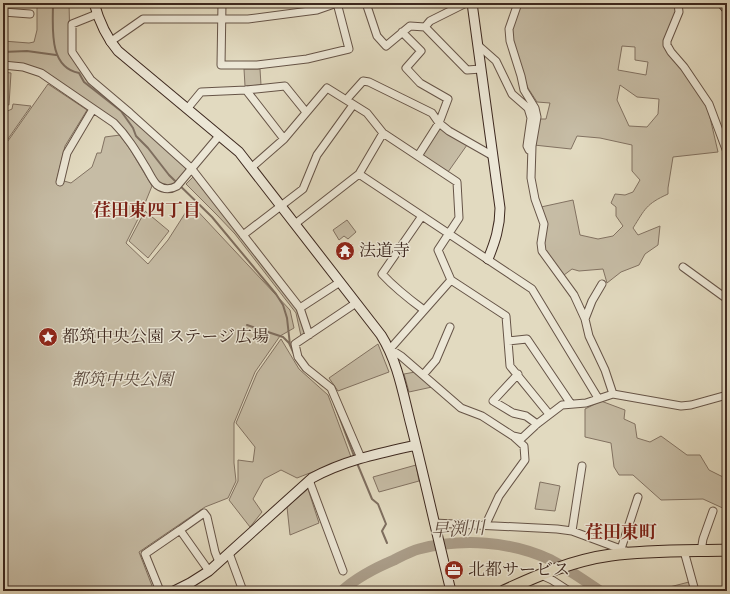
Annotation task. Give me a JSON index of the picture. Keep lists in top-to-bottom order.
{
  "districts": ["荏田東四丁目", "荏田東町"],
  "water": ["早渕川"],
  "parks": ["都筑中央公園"],
  "places": {
    "temple": ["法道寺"],
    "place": ["都筑中央公園 ステージ広場"],
    "office": ["北都サービス"]
  }
}
